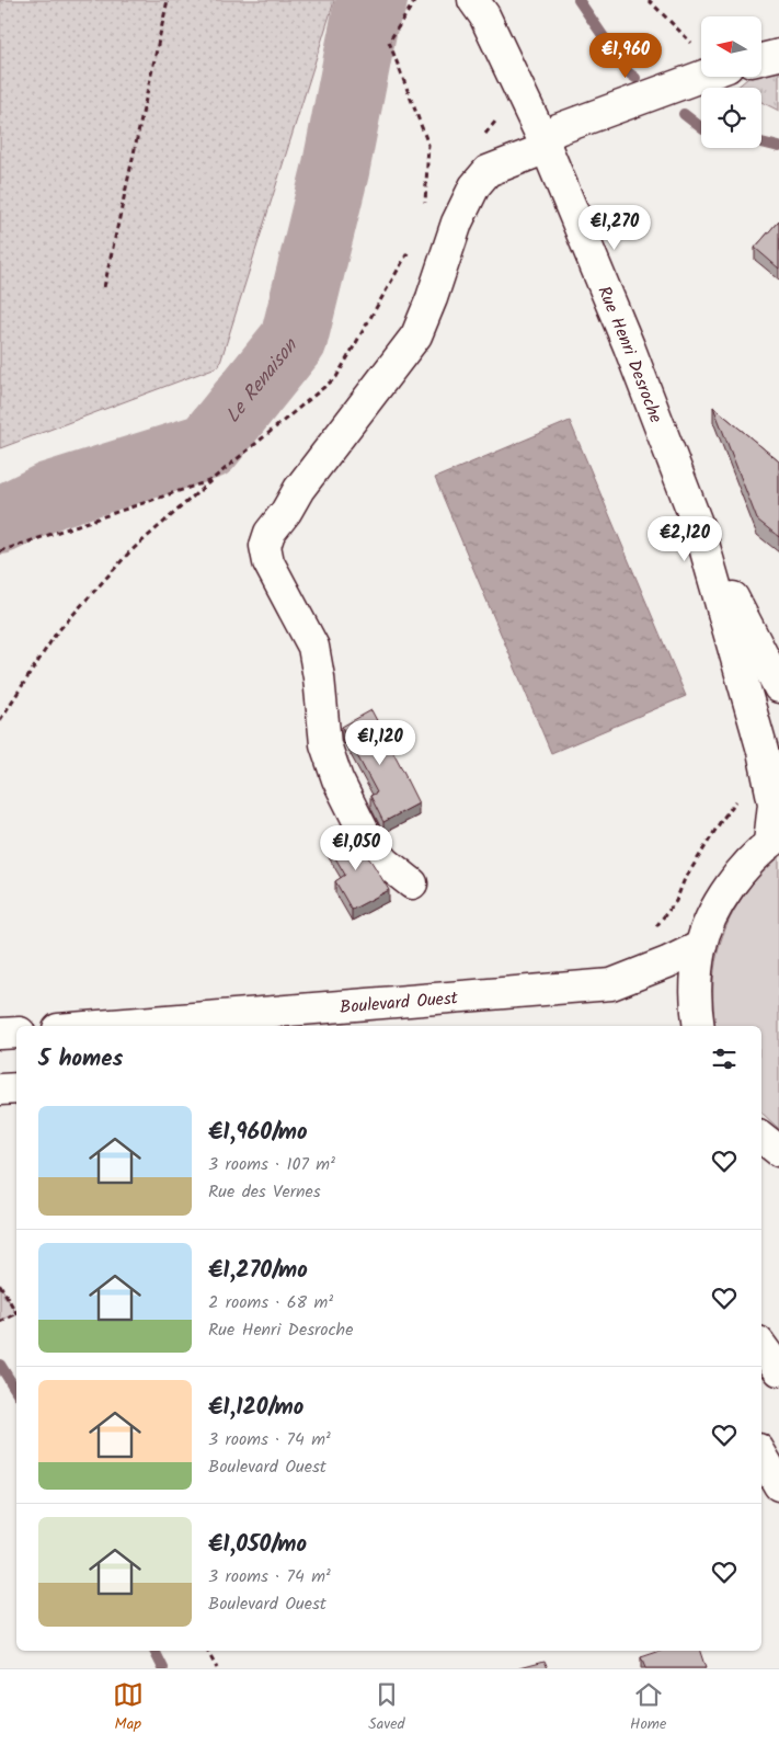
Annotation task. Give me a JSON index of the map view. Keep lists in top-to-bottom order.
{
  "streets": {
    "street": ["Rue Henri Desroche", "Boulevard Ouest"]
  },
  "water": ["Le Renaison"],
  "north": "left",
  "page": {
    "price": [
      "€1,960",
      "€1,270",
      "€2,120",
      "€1,120",
      "€1,050"
    ],
    "heading": "5 homes",
    "list": [
      {
        "name": "€1,960/mo",
        "note": "3 rooms · 107 m² · Rue des Vernes"
      },
      {
        "name": "€1,270/mo",
        "note": "2 rooms · 68 m² · Rue Henri Desroche"
      },
      {
        "name": "€1,120/mo",
        "note": "3 rooms · 74 m² · Boulevard Ouest"
      },
      {
        "name": "€1,050/mo",
        "note": "3 rooms · 74 m² · Boulevard Ouest"
      }
    ],
    "tabs": ["Map", "Saved", "Home"]
  }
}
